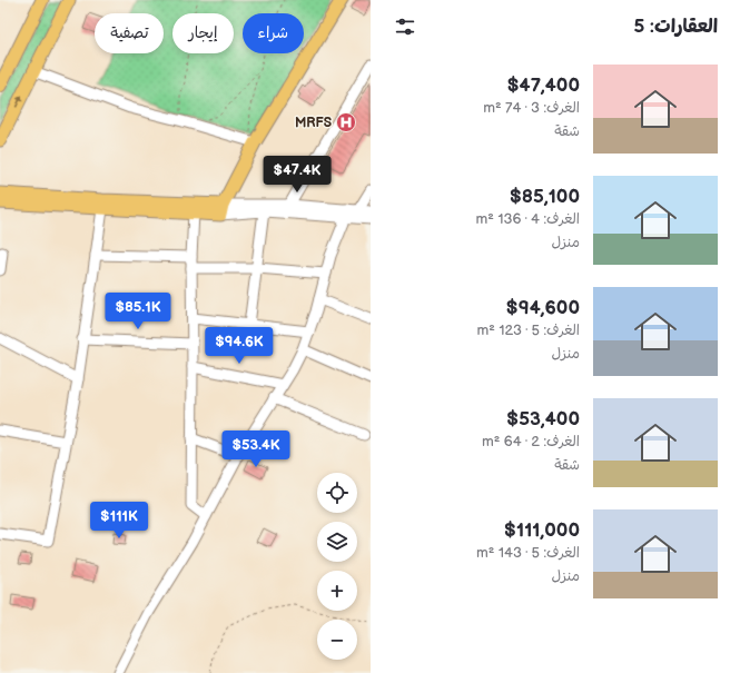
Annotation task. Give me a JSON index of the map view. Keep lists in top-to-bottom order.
{
  "places": {
    "hospital": ["MRFS"]
  },
  "page": {
    "heading": "العقارات: 5",
    "chip": ["شراء", "إيجار", "تصفية"],
    "list": [
      {
        "name": "$47,400",
        "note": "الغرف: 3 · 74 m² · شقة"
      },
      {
        "name": "$85,100",
        "note": "الغرف: 4 · 136 m² · منزل"
      },
      {
        "name": "$94,600",
        "note": "الغرف: 5 · 123 m² · منزل"
      },
      {
        "name": "$53,400",
        "note": "الغرف: 2 · 64 m² · شقة"
      },
      {
        "name": "$111,000",
        "note": "الغرف: 5 · 143 m² · منزل"
      }
    ],
    "price": [
      "$47.4K",
      "$85.1K",
      "$94.6K",
      "$53.4K",
      "$111K"
    ],
    "map_buttons": ["+", "−"]
  }
}
